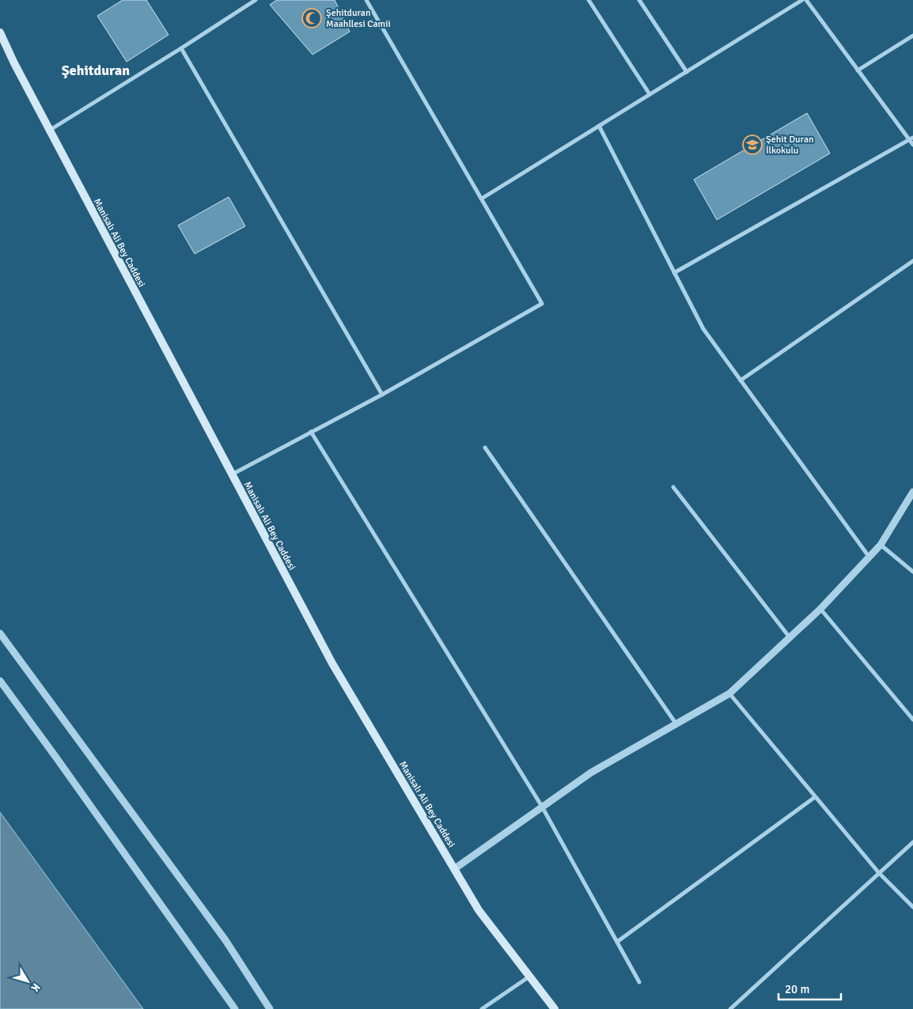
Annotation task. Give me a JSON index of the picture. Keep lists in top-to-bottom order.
{
  "streets": {
    "main road": ["Manisalı Ali Bey Caddesi"]
  },
  "districts": ["Şehitduran"],
  "places": {
    "mosque": ["Şehitduran Maahllesi Camii"],
    "school or university": ["Şehit Duran İlkokulu"]
  },
  "scale_bar": "20 m",
  "north": "bottom right"
}
